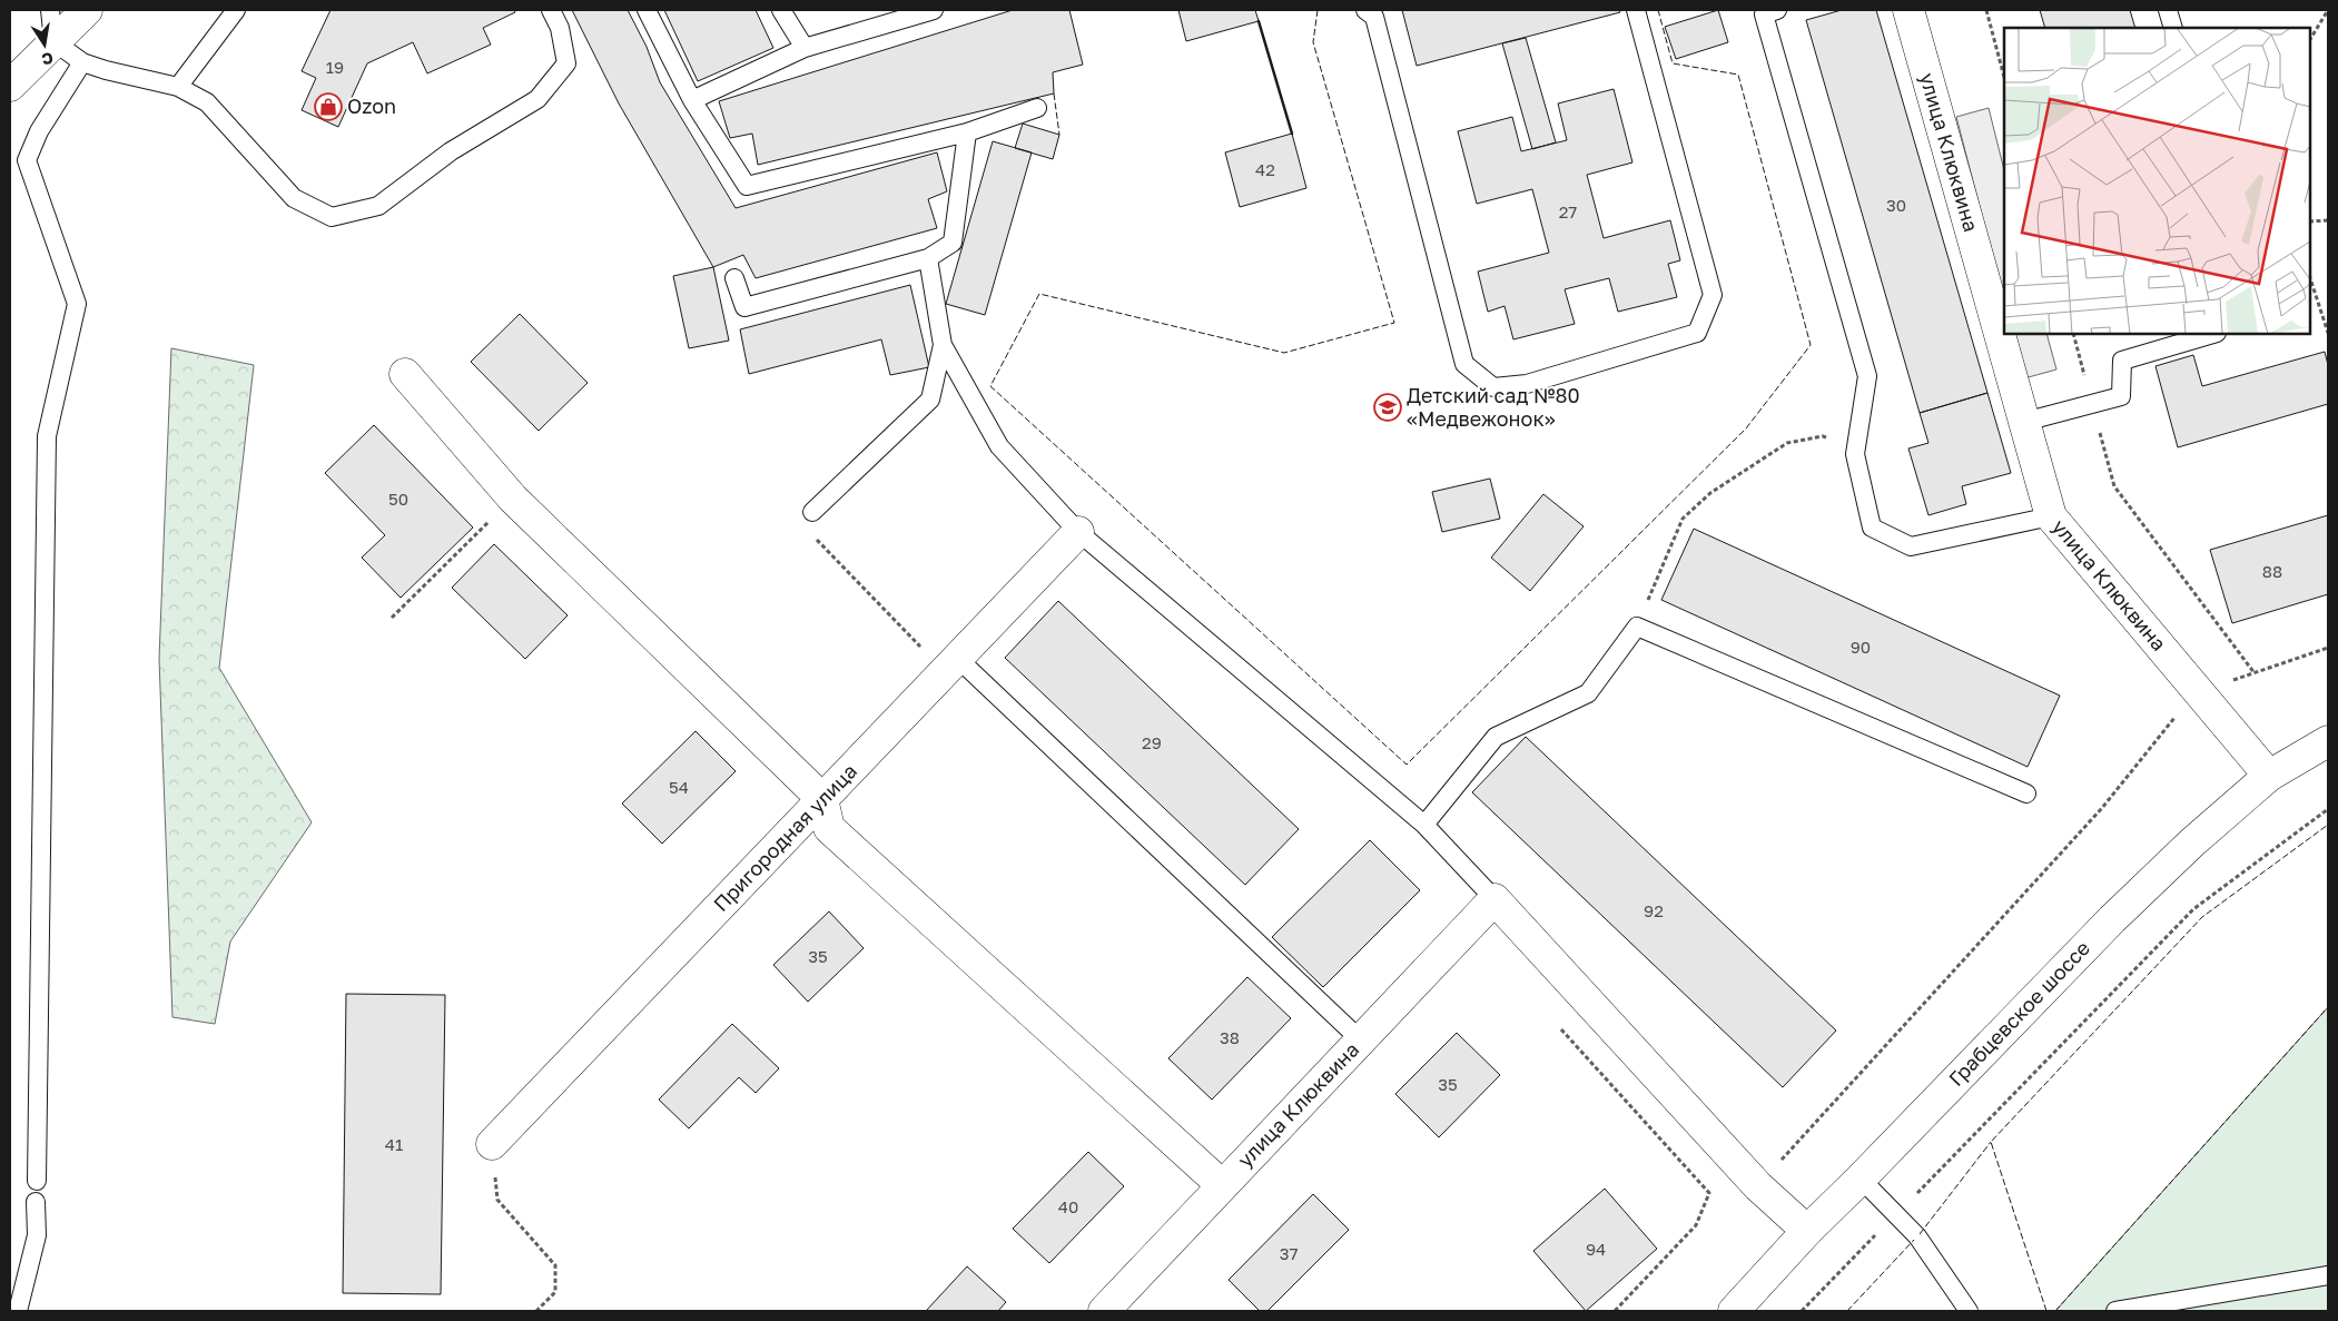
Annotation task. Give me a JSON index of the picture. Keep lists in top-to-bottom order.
{
  "streets": {
    "street": ["улица Клюквина", "Пригородная улица", "Грабцевское шоссе"]
  },
  "crossings": [
    ["улица Клюквина", "Грабцевское шоссе"]
  ],
  "places": {
    "shop": ["Ozon"],
    "school or university": ["Детский сад №80 «Медвежонок»"]
  },
  "house_numbers": [
    "19",
    "42",
    "30",
    "27",
    "50",
    "88",
    "90",
    "29",
    "54",
    "92",
    "35",
    "38",
    "35",
    "41",
    "40",
    "94",
    "37"
  ],
  "north": "bottom"
}
